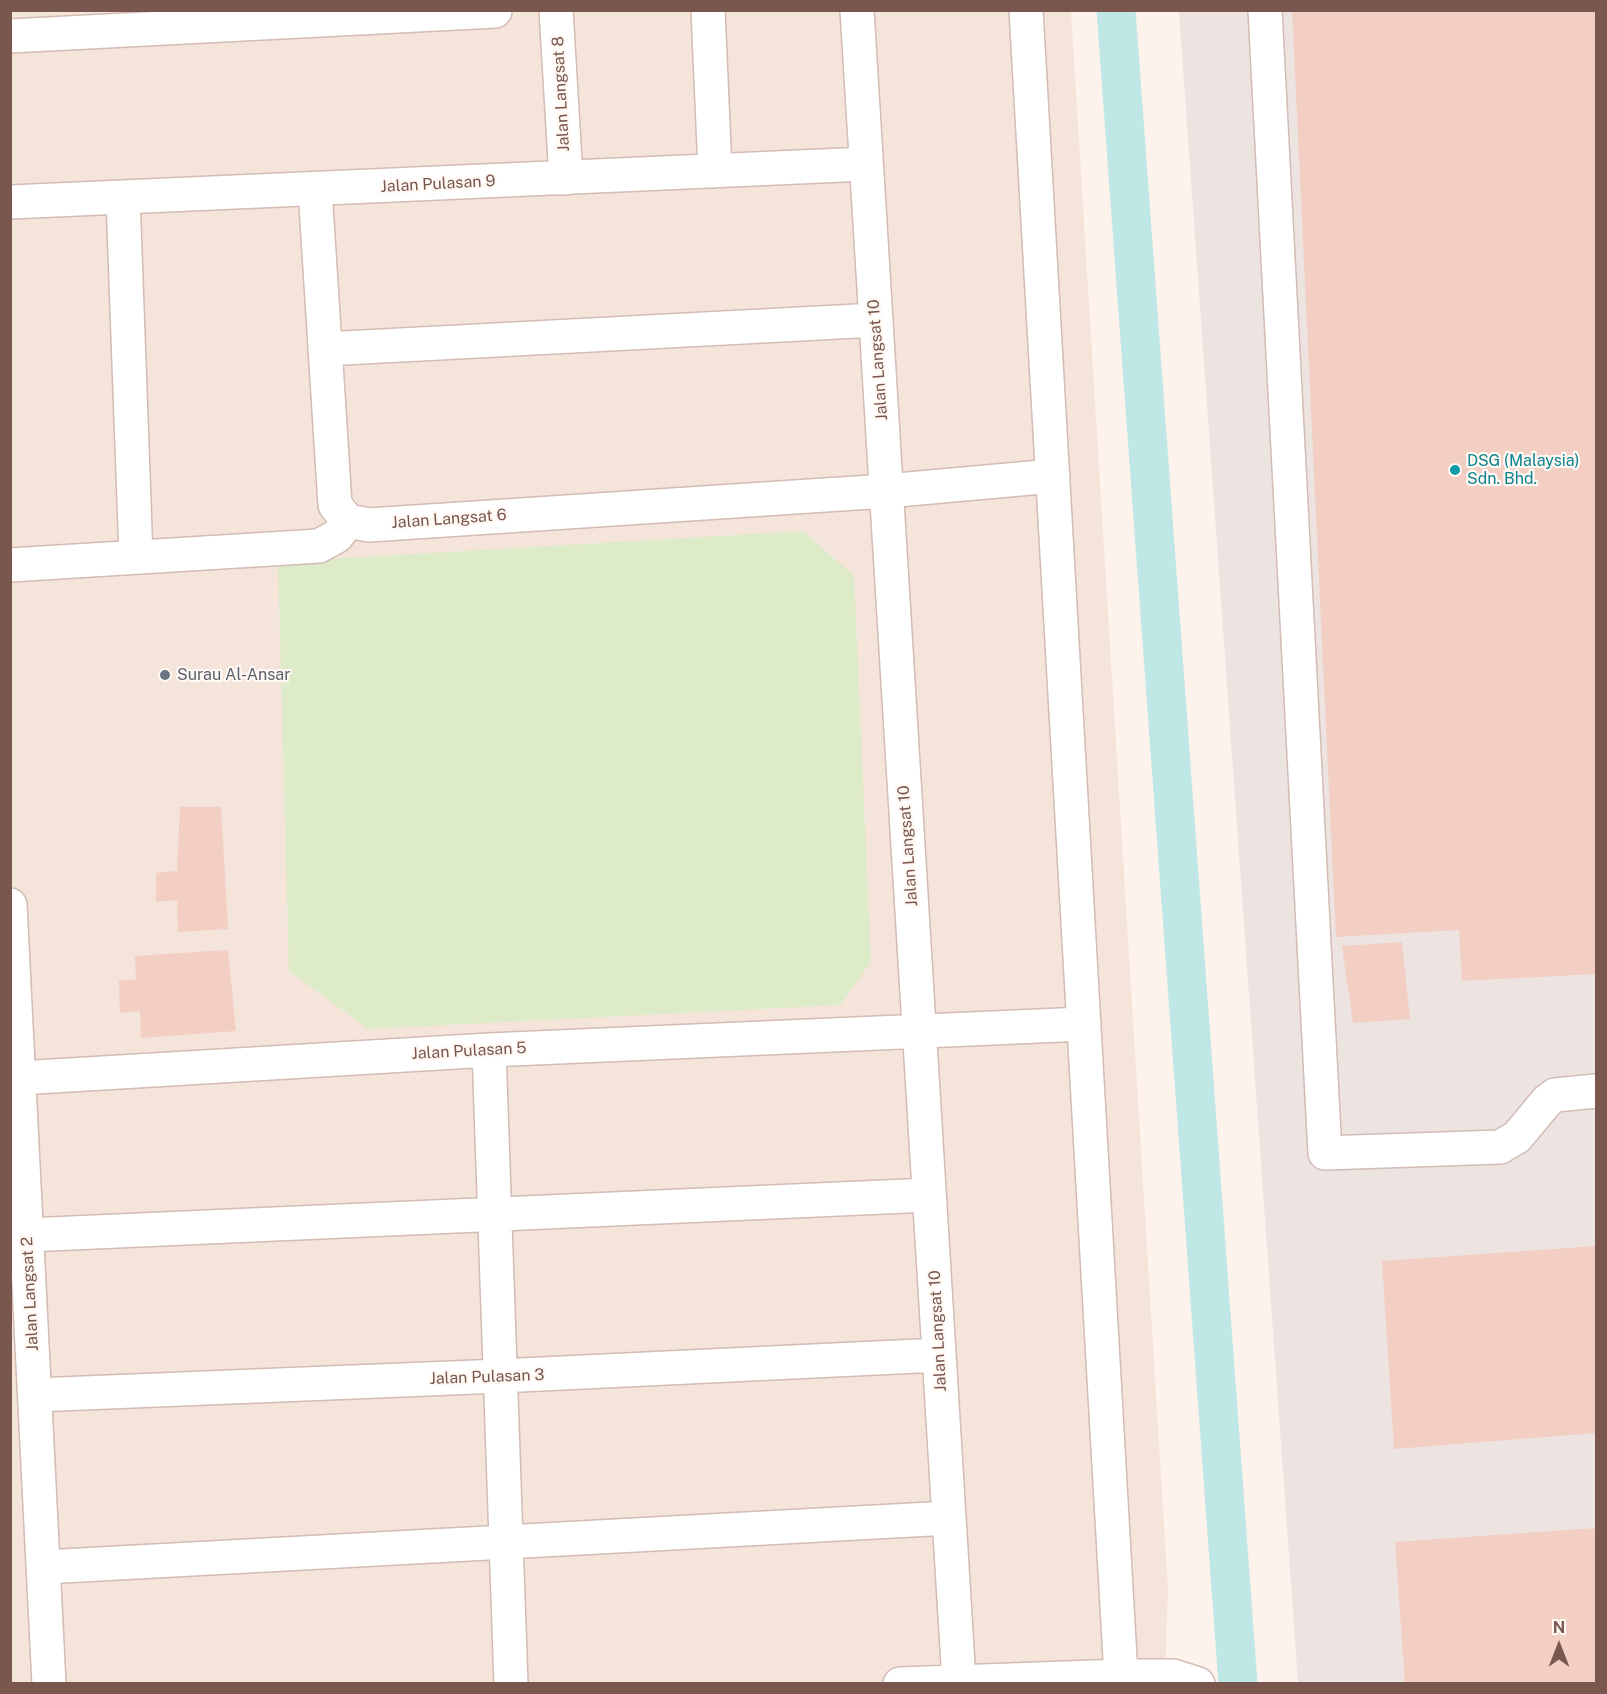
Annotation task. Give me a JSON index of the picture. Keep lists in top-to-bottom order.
{
  "streets": {
    "street": [
      "Jalan Langsat 8",
      "Jalan Pulasan 9",
      "Jalan Langsat 10",
      "Jalan Langsat 6",
      "Jalan Pulasan 5",
      "Jalan Langsat 2",
      "Jalan Pulasan 3"
    ]
  },
  "crossings": [
    ["Jalan Langsat 8", "Jalan Pulasan 9"],
    ["Jalan Pulasan 9", "Jalan Langsat 10"],
    ["Jalan Langsat 10", "Jalan Langsat 6"],
    ["Jalan Langsat 10", "Jalan Pulasan 5"],
    ["Jalan Langsat 10", "Jalan Pulasan 3"],
    ["Jalan Pulasan 5", "Jalan Langsat 2"],
    ["Jalan Langsat 2", "Jalan Pulasan 3"]
  ],
  "places": ["DSG (Malaysia) Sdn. Bhd.", "Surau Al-Ansar"],
  "north": "top"
}
